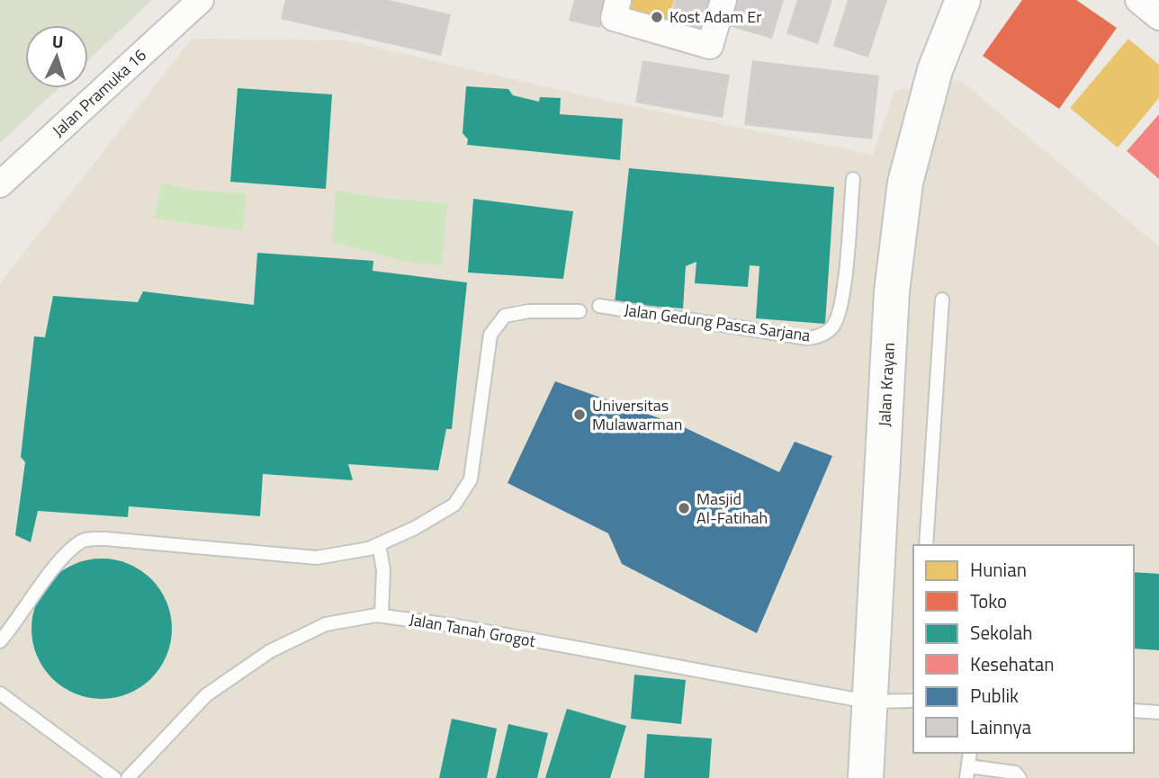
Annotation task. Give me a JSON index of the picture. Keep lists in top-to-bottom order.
{
  "streets": {
    "street": ["Jalan Pramuka 16", "Jalan Krayan"],
    "lane": ["Jalan Gedung Pasca Sarjana", "Jalan Tanah Grogot"]
  },
  "crossings": [
    ["Jalan Krayan", "Jalan Tanah Grogot"]
  ],
  "places": ["Kost Adam Er", "Universitas Mulawarman", "Masjid Al-Fatihah"],
  "legend": [
    "Hunian",
    "Toko",
    "Sekolah",
    "Kesehatan",
    "Publik",
    "Lainnya"
  ],
  "north": "top"
}
